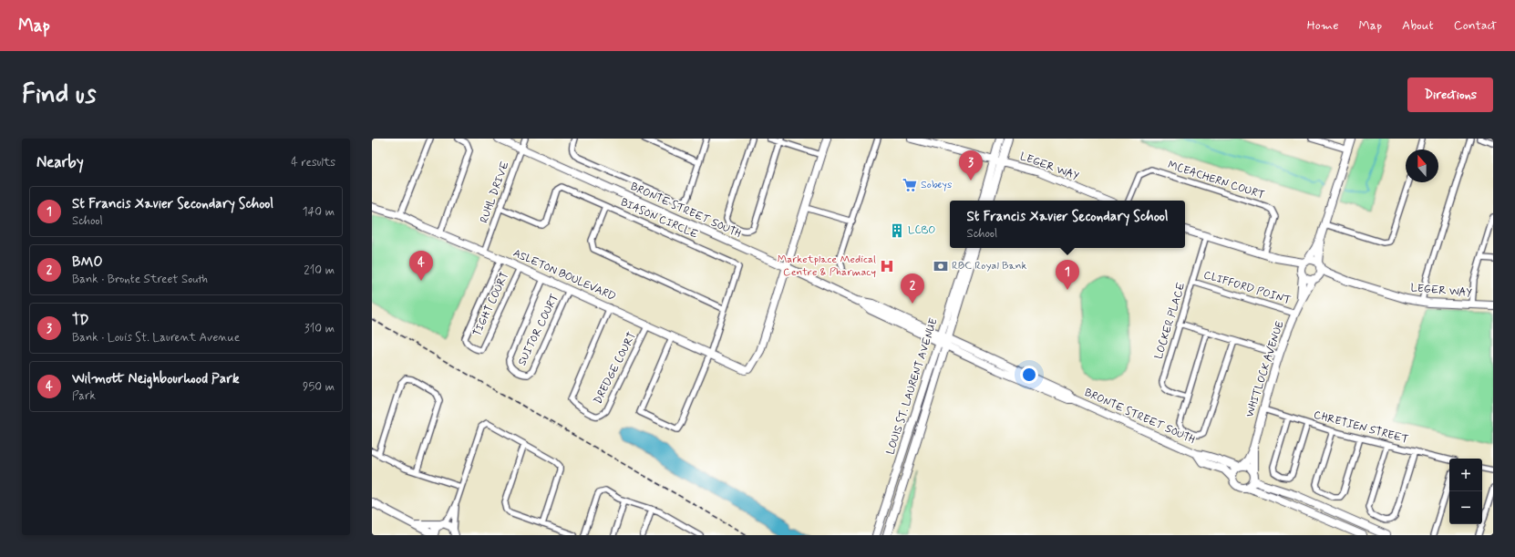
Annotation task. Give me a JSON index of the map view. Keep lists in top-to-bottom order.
{
  "streets": {
    "main road": [
      "LEGER WAY",
      "BRONTE STREET SOUTH",
      "ASLETON BOULEVARD",
      "WHITLOCK AVENUE",
      "LOUIS ST. LAURENT AVENUE"
    ],
    "street": [
      "MCEACHERN COURT",
      "RUHL DRIVE",
      "BIASON CIRCLE",
      "CLIFFORD POINT",
      "TIGHT COURT",
      "LOCKER PLACE",
      "SUITOR COURT",
      "DREDGE COURT",
      "CHRETIEN STREET"
    ]
  },
  "crossings": [
    ["LEGER WAY", "WHITLOCK AVENUE"],
    ["RUHL DRIVE", "BRONTE STREET SOUTH"],
    ["RUHL DRIVE", "ASLETON BOULEVARD"],
    ["BRONTE STREET SOUTH", "ASLETON BOULEVARD"],
    ["BRONTE STREET SOUTH", "WHITLOCK AVENUE"],
    ["BRONTE STREET SOUTH", "LOUIS ST. LAURENT AVENUE"],
    ["BIASON CIRCLE", "ASLETON BOULEVARD"],
    ["ASLETON BOULEVARD", "TIGHT COURT"],
    ["ASLETON BOULEVARD", "SUITOR COURT"],
    ["ASLETON BOULEVARD", "DREDGE COURT"],
    ["CLIFFORD POINT", "LOCKER PLACE"],
    ["CLIFFORD POINT", "WHITLOCK AVENUE"],
    ["WHITLOCK AVENUE", "CHRETIEN STREET"]
  ],
  "places": {
    "supermarket": ["Sobeys"],
    "building": ["LCBO"],
    "hospital": ["Marketplace Medical Centre & Pharmacy"],
    "bank": ["RBC Royal Bank"]
  },
  "north": "top",
  "page": {
    "header": "Map",
    "nav": [
      "Home",
      "Map",
      "About",
      "Contact"
    ],
    "buttons": "Directions",
    "title": "Find us",
    "heading": ["Nearby", "4 results"],
    "pins": [
      "3",
      "4",
      "1",
      "2"
    ],
    "list": [
      {
        "mark": "1",
        "name": "St Francis Xavier Secondary School",
        "note": "School",
        "value": "140 m"
      },
      {
        "mark": "2",
        "name": "BMO",
        "note": "Bank · Bronte Street South",
        "value": "210 m"
      },
      {
        "mark": "3",
        "name": "TD",
        "note": "Bank · Louis St. Laurent Avenue",
        "value": "310 m"
      },
      {
        "mark": "4",
        "name": "Wilmott Neighbourhood Park",
        "note": "Park",
        "value": "950 m"
      }
    ],
    "popup": ["St Francis Xavier Secondary School", "School"],
    "map_buttons": ["+", "−"]
  }
}
